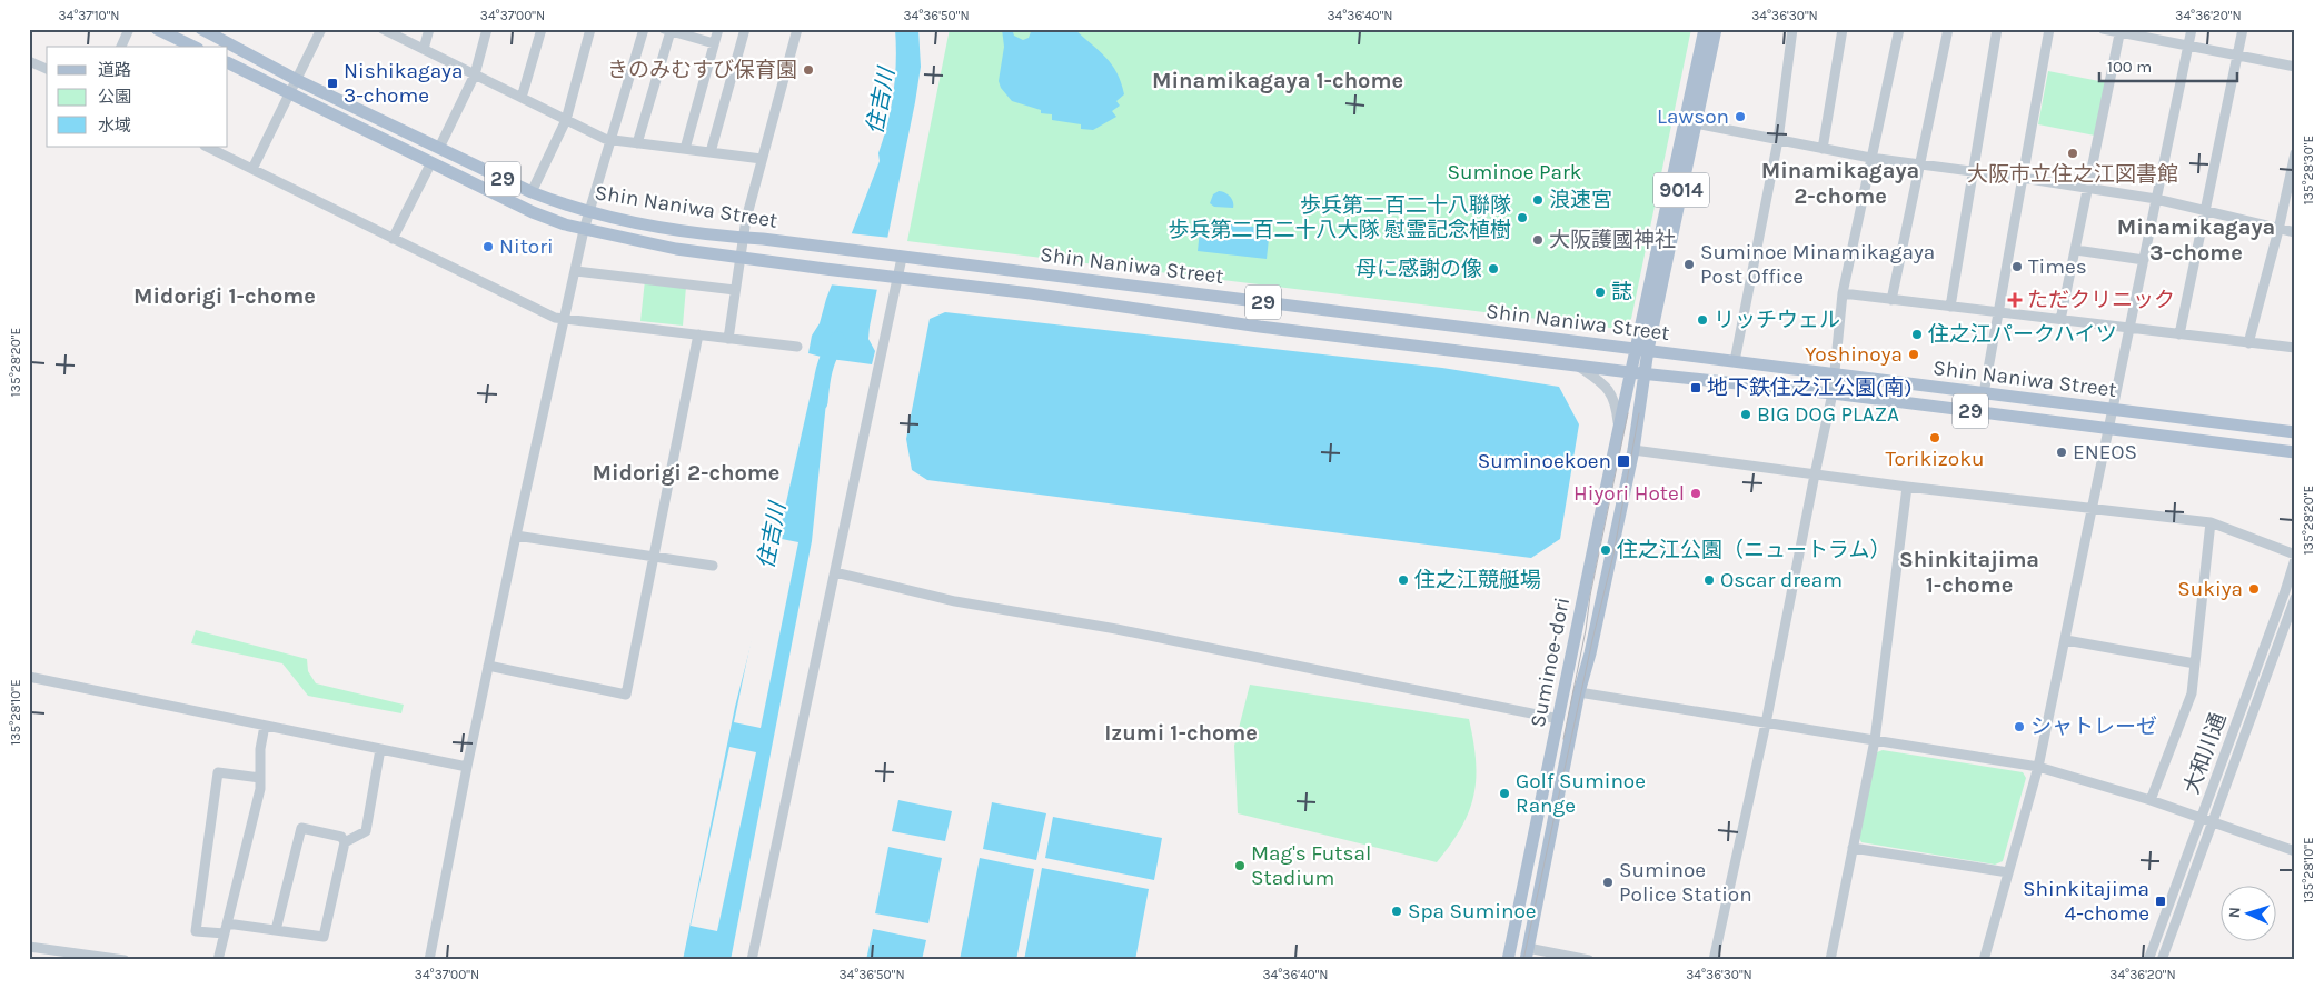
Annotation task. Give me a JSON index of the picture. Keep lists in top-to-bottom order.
{
  "streets": {
    "main road": [
      "29",
      "9014",
      "Shin Naniwa Street",
      "Suminoe-dori"
    ],
    "street": ["大和川通"]
  },
  "crossings": [
    ["9014", "Shin Naniwa Street"],
    ["9014", "Suminoe-dori"],
    ["Shin Naniwa Street", "Suminoe-dori"]
  ],
  "districts": [
    "Minamikagaya 1-chome",
    "Minamikagaya 2-chome",
    "Minamikagaya 3-chome",
    "Midorigi 1-chome",
    "Midorigi 2-chome",
    "Shinkitajima 1-chome",
    "Izumi 1-chome"
  ],
  "water": ["住吉川"],
  "parks": ["Suminoe Park"],
  "places": {
    "other": [
      "きのみむすび保育園",
      "Lawson",
      "大阪市立住之江図書館",
      "浪速宮",
      "歩兵第二百二十八聯隊 歩兵第二百二十八大隊 慰霊記念植樹",
      "大阪護國神社",
      "Nitori",
      "Suminoe Minamikagaya Post Office",
      "Times",
      "母に感謝の像",
      "誌",
      "リッチウェル",
      "住之江パークハイツ",
      "Yoshinoya",
      "BIG DOG PLAZA",
      "Torikizoku",
      "ENEOS",
      "Hiyori Hotel",
      "住之江公園（ニュートラム）",
      "住之江競艇場",
      "Oscar dream",
      "Sukiya",
      "シャトレーゼ",
      "Golf Suminoe Range",
      "Mag's Futsal Stadium",
      "Suminoe Police Station",
      "Spa Suminoe"
    ],
    "transit": [
      "Nishikagaya 3-chome",
      "地下鉄住之江公園(南)",
      "Suminoekoen",
      "Shinkitajima 4-chome"
    ],
    "health": ["ただクリニック"]
  },
  "legend": ["道路", "公園", "水域"],
  "scale_bar": "100 m",
  "north": "left",
  "coordinates": [
    "34°37'10\"N",
    "34°37'00\"N",
    "34°36'50\"N",
    "34°36'40\"N",
    "34°36'30\"N",
    "34°36'20\"N",
    "135°28'30\"E",
    "135°28'20\"E",
    "135°28'10\"E"
  ]
}
